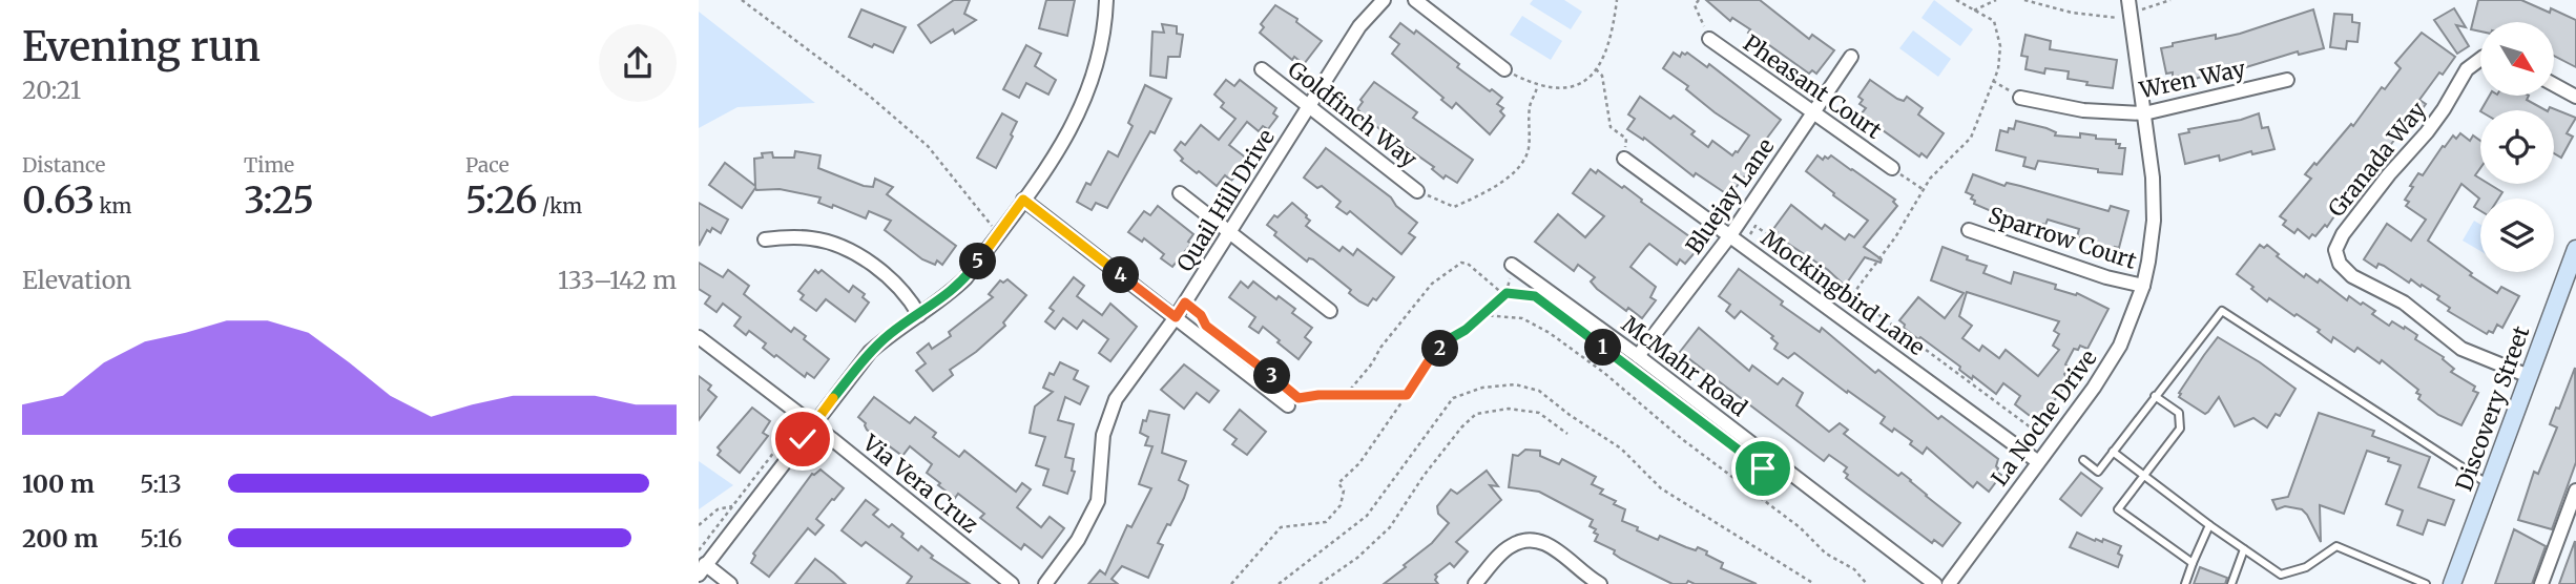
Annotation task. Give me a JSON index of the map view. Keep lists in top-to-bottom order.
{
  "streets": {
    "main road": ["Discovery Street"],
    "street": [
      "Wren Way",
      "Pheasant Court",
      "Goldfinch Way",
      "Granada Way",
      "Bluejay Lane",
      "Quail Hill Drive",
      "Sparrow Court",
      "Mockingbird Lane",
      "McMahr Road",
      "La Noche Drive",
      "Via Vera Cruz"
    ]
  },
  "crossings": [
    ["Wren Way", "La Noche Drive"],
    ["Pheasant Court", "Bluejay Lane"],
    ["Goldfinch Way", "Quail Hill Drive"],
    ["Granada Way", "Discovery Street"],
    ["Bluejay Lane", "Mockingbird Lane"],
    ["Bluejay Lane", "McMahr Road"],
    ["Sparrow Court", "La Noche Drive"],
    ["Mockingbird Lane", "La Noche Drive"]
  ],
  "north": "bottom right",
  "page": {
    "heading": ["Evening run", "20:21"],
    "stats": [
      ["Distance", "0.63 km"],
      ["Time", "3:25"],
      ["Pace", "5:26 /km"]
    ],
    "pins": [
      "5",
      "4",
      "1",
      "2",
      "3"
    ],
    "chart": ["Elevation", "133–142 m"],
    "list": [
      {
        "name": "100 m",
        "note": "5:13"
      },
      {
        "name": "200 m",
        "note": "5:16"
      }
    ]
  }
}
